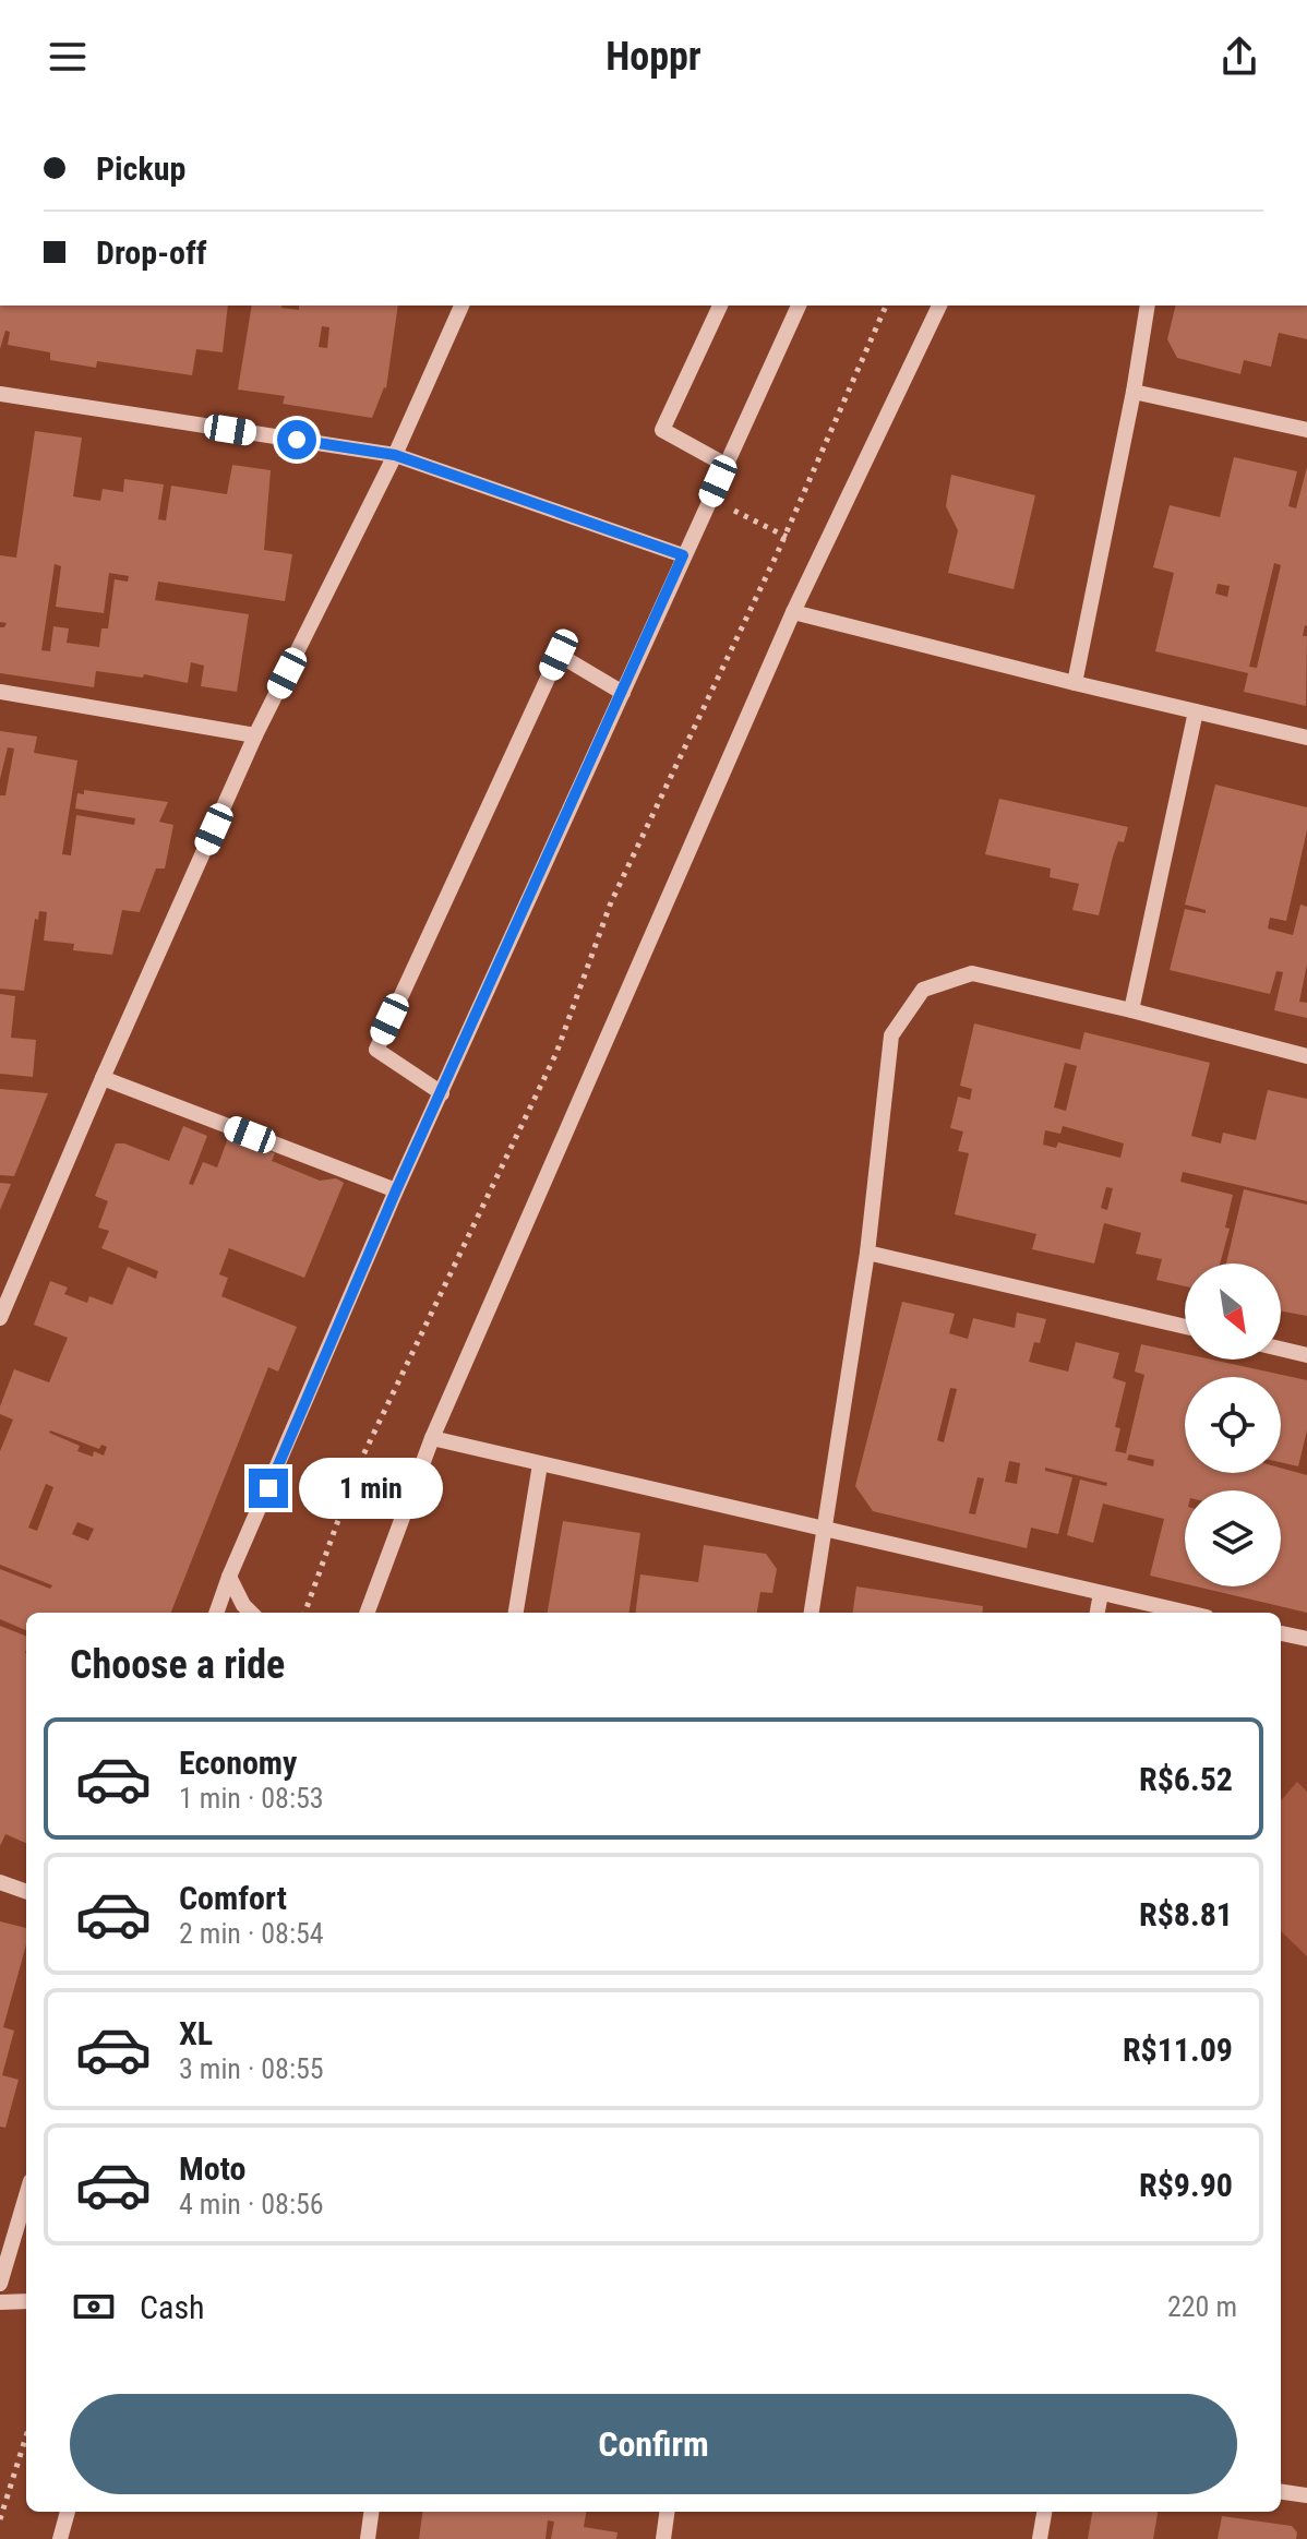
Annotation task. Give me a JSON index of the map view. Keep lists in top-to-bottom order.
{
  "north": "bottom right",
  "page": {
    "header": "Hoppr",
    "banner": ["Pickup", "Drop-off"],
    "bubble": "1 min",
    "heading": "Choose a ride",
    "list": [
      {
        "name": "Economy",
        "note": "1 min · 08:53",
        "value": "R$6.52"
      },
      {
        "name": "Comfort",
        "note": "2 min · 08:54",
        "value": "R$8.81"
      },
      {
        "name": "XL",
        "note": "3 min · 08:55",
        "value": "R$11.09"
      },
      {
        "name": "Moto",
        "note": "4 min · 08:56",
        "value": "R$9.90"
      }
    ],
    "pay": ["Cash", "220 m"],
    "buttons": "Confirm"
  }
}
